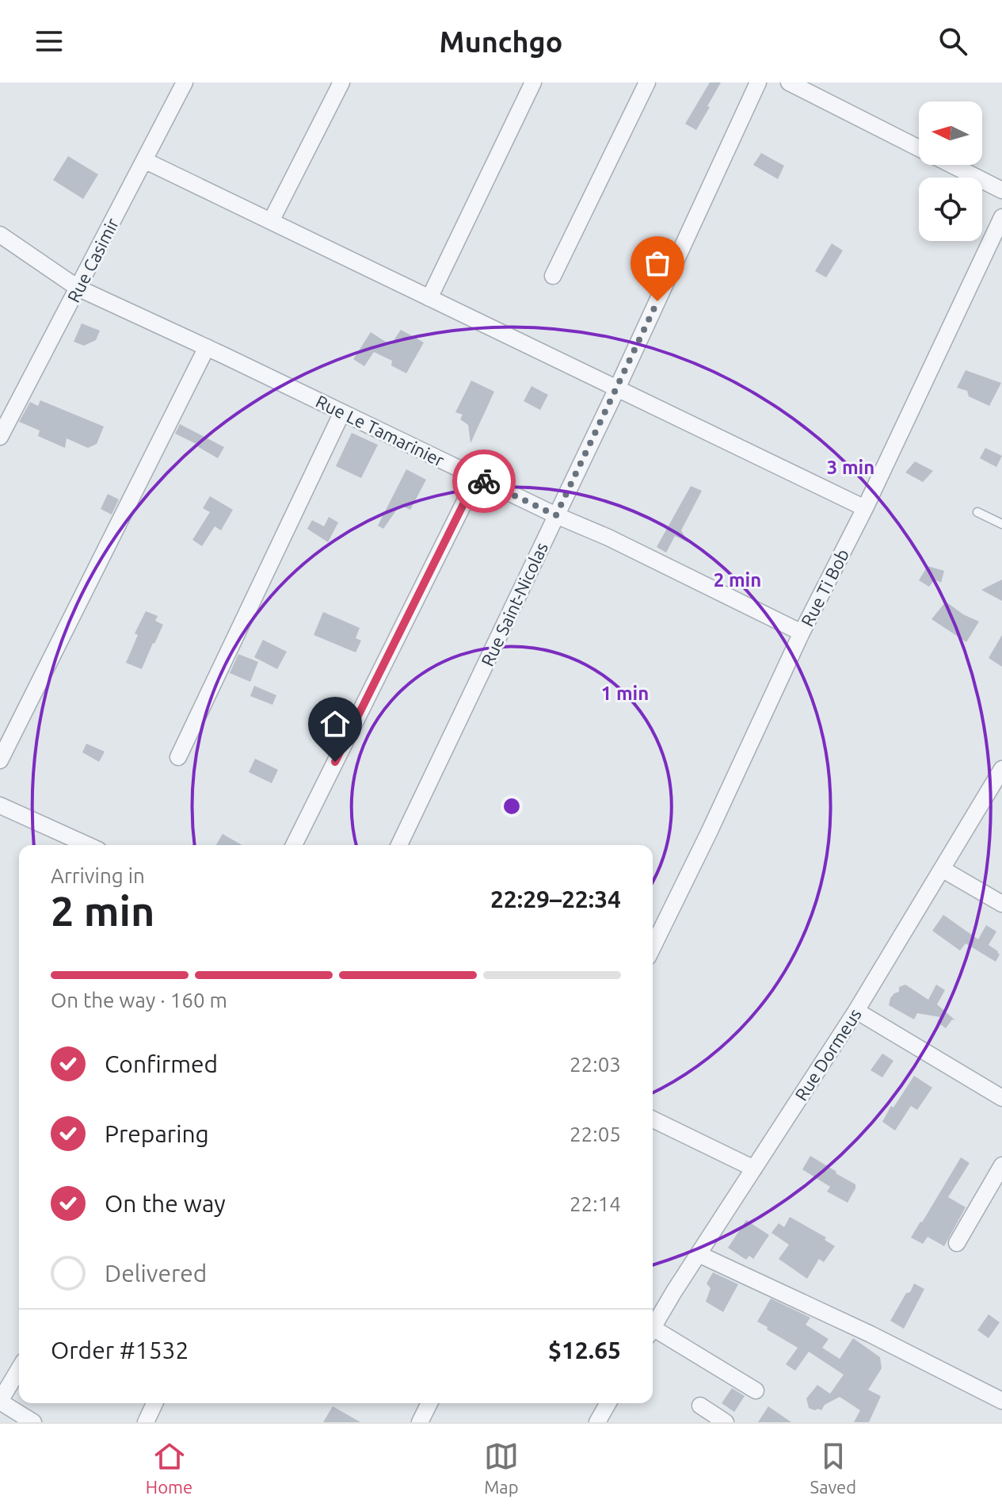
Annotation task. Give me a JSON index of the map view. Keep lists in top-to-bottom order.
{
  "streets": {
    "street": [
      "Rue Casimir",
      "Rue Le Tamarinier",
      "Rue Ti Bob",
      "Rue Saint-Nicolas",
      "Rue Dormeus"
    ]
  },
  "crossings": [
    ["Rue Casimir", "Rue Le Tamarinier"],
    ["Rue Le Tamarinier", "Rue Ti Bob"],
    ["Rue Le Tamarinier", "Rue Saint-Nicolas"]
  ],
  "north": "left",
  "page": {
    "header": "Munchgo",
    "heading": ["2 min", "Arriving in", "22:29–22:34"],
    "panel": ["Order #1532", "$12.65"],
    "bar": "On the way · 160 m",
    "list": [
      ["Confirmed", "22:03"],
      ["Preparing", "22:05"],
      ["On the way", "22:14"],
      "Delivered"
    ],
    "tabs": ["Home", "Map", "Saved"]
  },
  "rings": ["3 min", "2 min", "1 min"]
}
